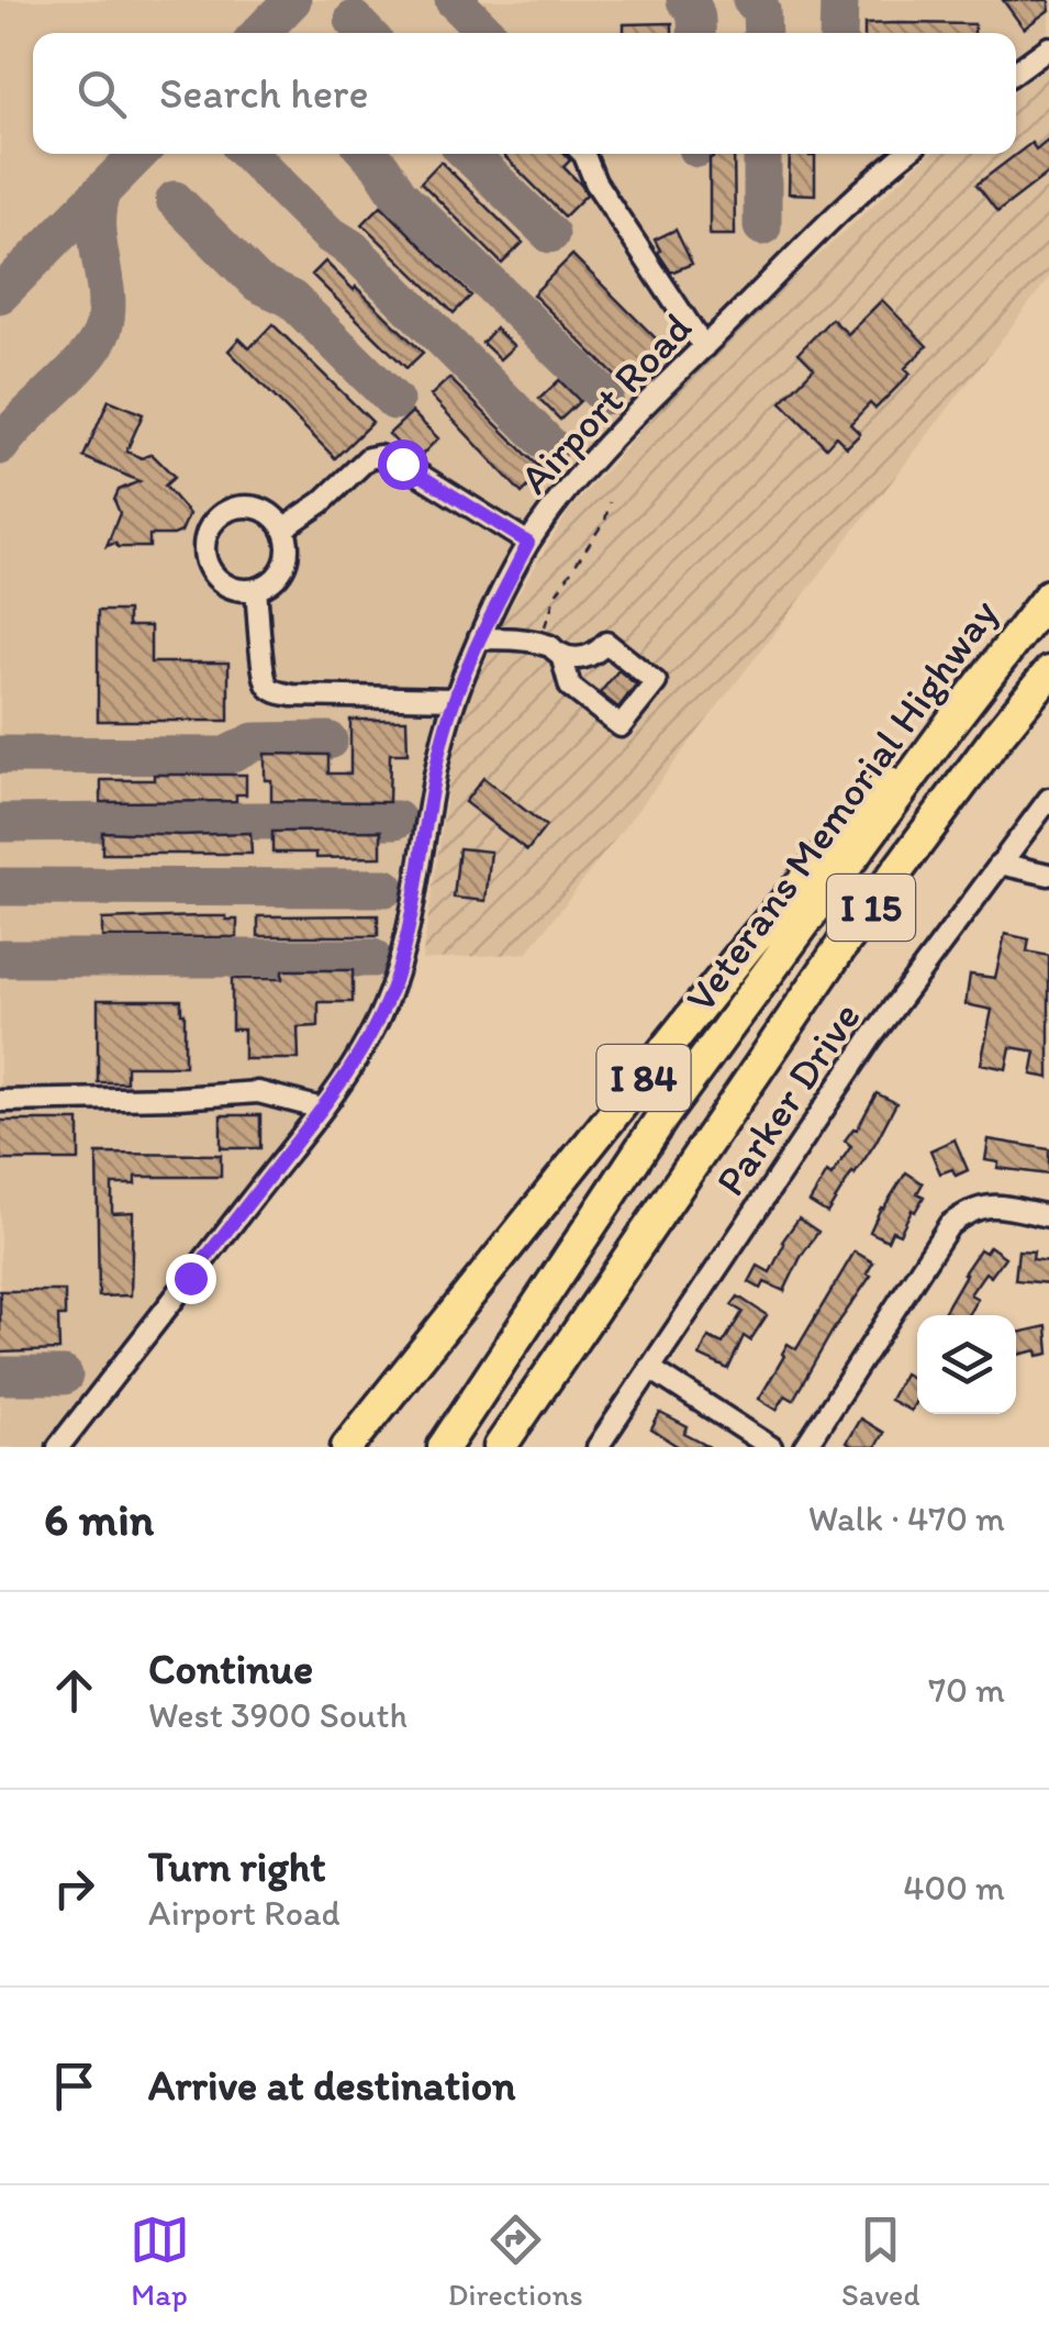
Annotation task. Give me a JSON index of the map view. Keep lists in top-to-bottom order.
{
  "streets": {
    "highway": ["Veterans Memorial Highway", "I 15", "I 84"],
    "street": ["Airport Road", "Parker Drive"]
  },
  "crossings": [
    ["Veterans Memorial Highway", "I 84"]
  ],
  "page": {
    "search": "Search here",
    "heading": ["6 min", "Walk · 470 m"],
    "list": [
      ["Continue", "West 3900 South", "70 m"],
      ["Turn right", "Airport Road", "400 m"],
      "Arrive at destination"
    ],
    "nav": ["Map", "Directions", "Saved"]
  }
}
